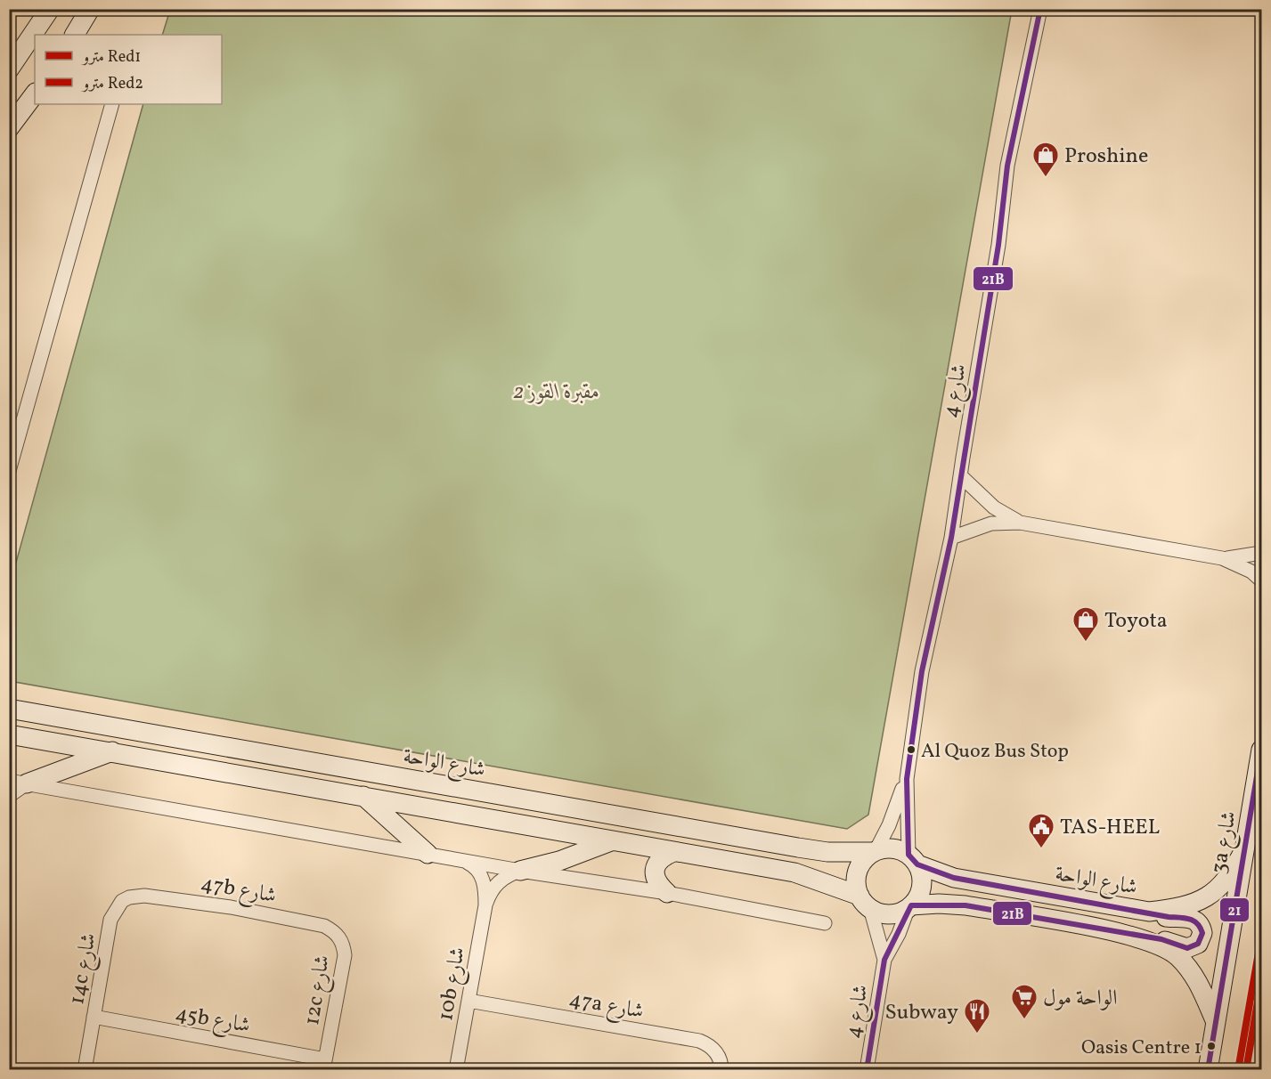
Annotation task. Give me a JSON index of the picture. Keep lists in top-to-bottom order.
{
  "streets": {
    "street": [
      "شارع 4",
      "شارع الواحة",
      "3a شارع",
      "47b شارع",
      "14c شارع",
      "10b شارع",
      "12c شارع",
      "47a شارع",
      "45b شارع"
    ]
  },
  "crossings": [
    ["شارع 4", "شارع الواحة"],
    ["شارع الواحة", "3a شارع"],
    ["47b شارع", "14c شارع"],
    ["47b شارع", "12c شارع"],
    ["14c شارع", "45b شارع"],
    ["10b شارع", "47a شارع"],
    ["12c شارع", "45b شارع"]
  ],
  "parks": ["مقبرة القوز 2"],
  "places": {
    "shop": ["Proshine", "Toyota"],
    "other": ["Al Quoz Bus Stop", "Oasis Centre 1"],
    "public building": ["TAS-HEEL"],
    "supermarket": ["الواحة مول"],
    "restaurant": ["Subway"]
  },
  "lines": [
    "transit line 21B",
    "transit line 21",
    "metro line Red1",
    "metro line Red2"
  ],
  "legend": ["مترو Red1", "مترو Red2"]
}
